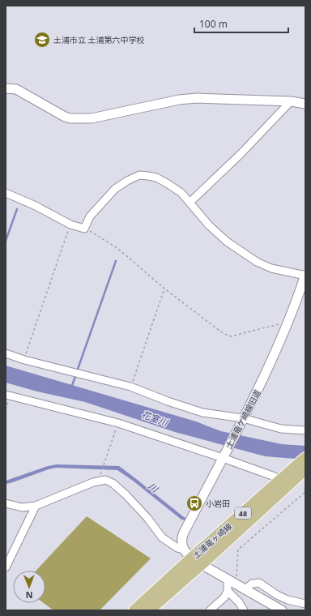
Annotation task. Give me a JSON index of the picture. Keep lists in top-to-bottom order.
{
  "streets": {
    "main road": ["48", "土浦竜ヶ崎線"],
    "street": ["土浦竜ケ崎線旧道"]
  },
  "water": ["花室川", "川"],
  "places": {
    "school or university": ["土浦市立 土浦第六中学校"],
    "bus stop": ["小岩田"]
  },
  "scale_bar": "100 m",
  "north": "bottom"
}
